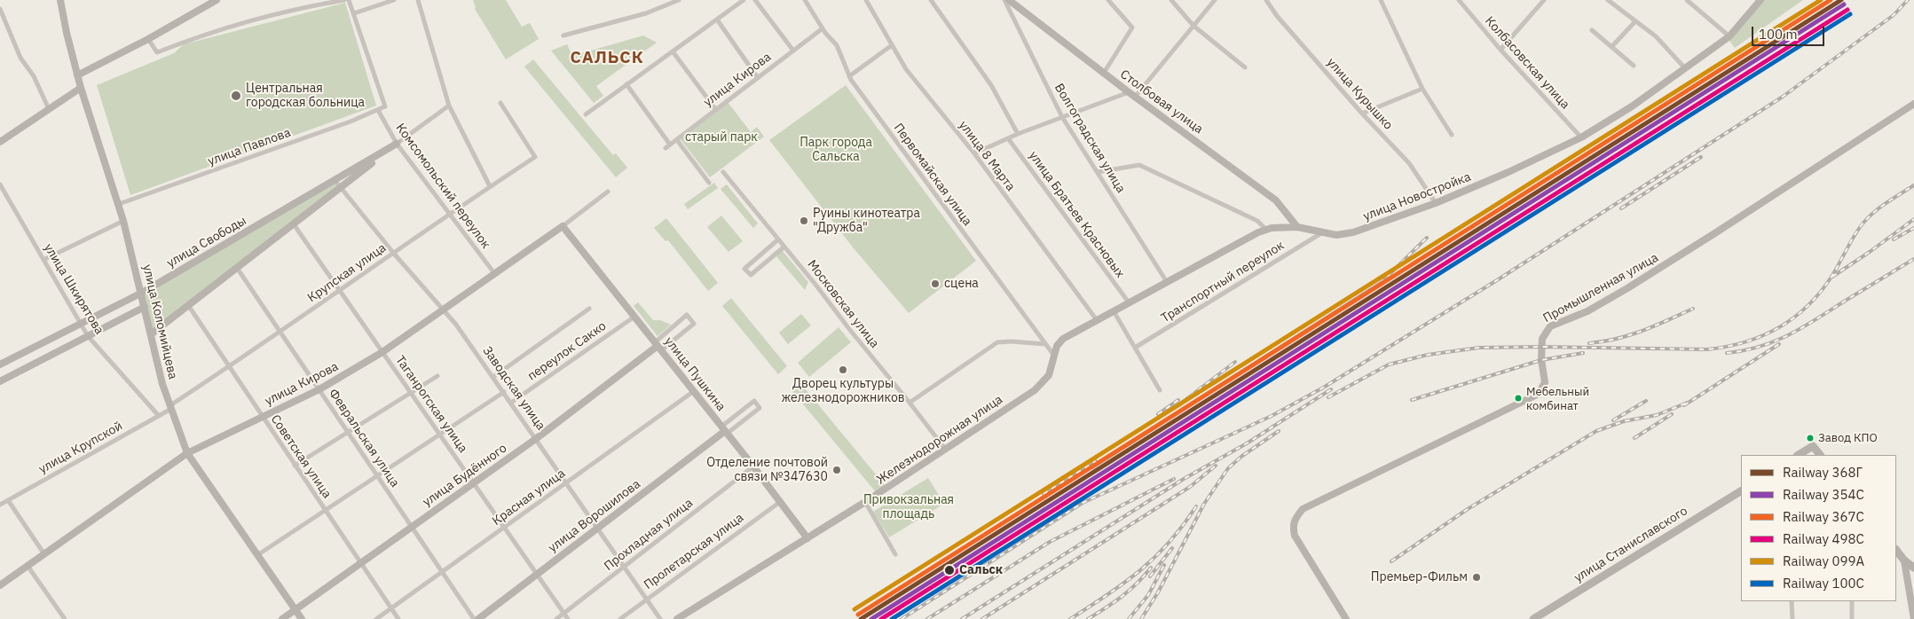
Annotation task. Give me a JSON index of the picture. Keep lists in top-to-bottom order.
{
  "streets": {
    "main road": [
      "улица Кирова",
      "Столбовая улица",
      "улица Новостройка",
      "улица Свободы",
      "Промышленная улица",
      "улица Коломийцева",
      "улица Пушкина",
      "Железнодорожная улица",
      "улица Будённого",
      "улица Ворошилова",
      "улица Станиславского"
    ],
    "street": [
      "Колбасовская улица",
      "улица Курышко",
      "Волгоградская улица",
      "улица Павлова",
      "улица 8 Марта",
      "Первомайская улица",
      "Комсомольский переулок",
      "улица Братьев Красновых",
      "Крупская улица",
      "Транспортный переулок",
      "улица Шкирятова",
      "Московская улица",
      "переулок Сакко",
      "Заводская улица",
      "Таганрогская улица",
      "Февральская улица",
      "улица Крупской",
      "Советская улица",
      "Красная улица",
      "Прохладная улица",
      "Пролетарская улица"
    ]
  },
  "crossings": [
    ["Колбасовская улица", "улица Новостройка"],
    ["улица Кирова", "Первомайская улица"],
    ["улица Кирова", "Комсомольский переулок"],
    ["улица Кирова", "улица Коломийцева"],
    ["улица Кирова", "улица Пушкина"],
    ["улица Кирова", "Заводская улица"],
    ["улица Кирова", "Таганрогская улица"],
    ["улица Кирова", "Февральская улица"],
    ["улица Кирова", "Советская улица"],
    ["улица Курышко", "улица Новостройка"],
    ["Столбовая улица", "улица Новостройка"],
    ["Волгоградская улица", "улица Новостройка"],
    ["улица Павлова", "Комсомольский переулок"],
    ["улица Павлова", "улица Коломийцева"],
    ["улица 8 Марта", "улица Новостройка"],
    ["Первомайская улица", "Железнодорожная улица"],
    ["Комсомольский переулок", "улица Свободы"],
    ["Комсомольский переулок", "Крупская улица"],
    ["улица Новостройка", "улица Братьев Красновых"],
    ["улица Новостройка", "Транспортный переулок"],
    ["улица Новостройка", "Железнодорожная улица"],
    ["улица Свободы", "улица Шкирятова"],
    ["улица Свободы", "улица Коломийцева"],
    ["улица Свободы", "Заводская улица"],
    ["улица Свободы", "Таганрогская улица"],
    ["улица Свободы", "Февральская улица"],
    ["улица Свободы", "Советская улица"],
    ["Крупская улица", "улица Коломийцева"],
    ["Крупская улица", "Заводская улица"],
    ["Крупская улица", "Таганрогская улица"],
    ["Крупская улица", "Февральская улица"],
    ["Крупская улица", "улица Крупской"],
    ["Крупская улица", "Советская улица"],
    ["улица Шкирятова", "улица Крупской"],
    ["Московская улица", "Железнодорожная улица"],
    ["улица Коломийцева", "улица Крупской"],
    ["улица Коломийцева", "улица Будённого"],
    ["переулок Сакко", "улица Пушкина"],
    ["переулок Сакко", "Заводская улица"],
    ["улица Пушкина", "Железнодорожная улица"],
    ["улица Пушкина", "улица Будённого"],
    ["улица Пушкина", "Красная улица"],
    ["улица Пушкина", "улица Ворошилова"],
    ["улица Пушкина", "Прохладная улица"],
    ["улица Пушкина", "Пролетарская улица"],
    ["Заводская улица", "улица Будённого"],
    ["Заводская улица", "Красная улица"],
    ["Заводская улица", "улица Ворошилова"],
    ["Заводская улица", "Прохладная улица"],
    ["Заводская улица", "Пролетарская улица"],
    ["Таганрогская улица", "улица Будённого"],
    ["Таганрогская улица", "Красная улица"],
    ["Таганрогская улица", "улица Ворошилова"],
    ["Таганрогская улица", "Прохладная улица"],
    ["Февральская улица", "улица Будённого"],
    ["Февральская улица", "Красная улица"],
    ["Советская улица", "улица Будённого"],
    ["Советская улица", "Красная улица"]
  ],
  "districts": ["САЛЬСК"],
  "parks": ["старый парк", "Парк города Сальска", "Привокзальная площадь"],
  "places": [
    "Центральная городская больница",
    "Руины кинотеатра \"Дружба\"",
    "сцена",
    "Дворец культуры железнодорожников",
    "Мебельный комбинат",
    "Завод КПО",
    "Отделение почтовой связи №347630",
    "Сальск",
    "Премьер-Фильм"
  ],
  "lines": [
    "rail line 368Г",
    "rail line 367С",
    "rail line 099А",
    "rail line 354С",
    "rail line 498С",
    "rail line 100C"
  ],
  "legend": [
    "Railway 368Г",
    "Railway 354С",
    "Railway 367С",
    "Railway 498С",
    "Railway 099А",
    "Railway 100C"
  ],
  "scale_bar": "100 m"
}
